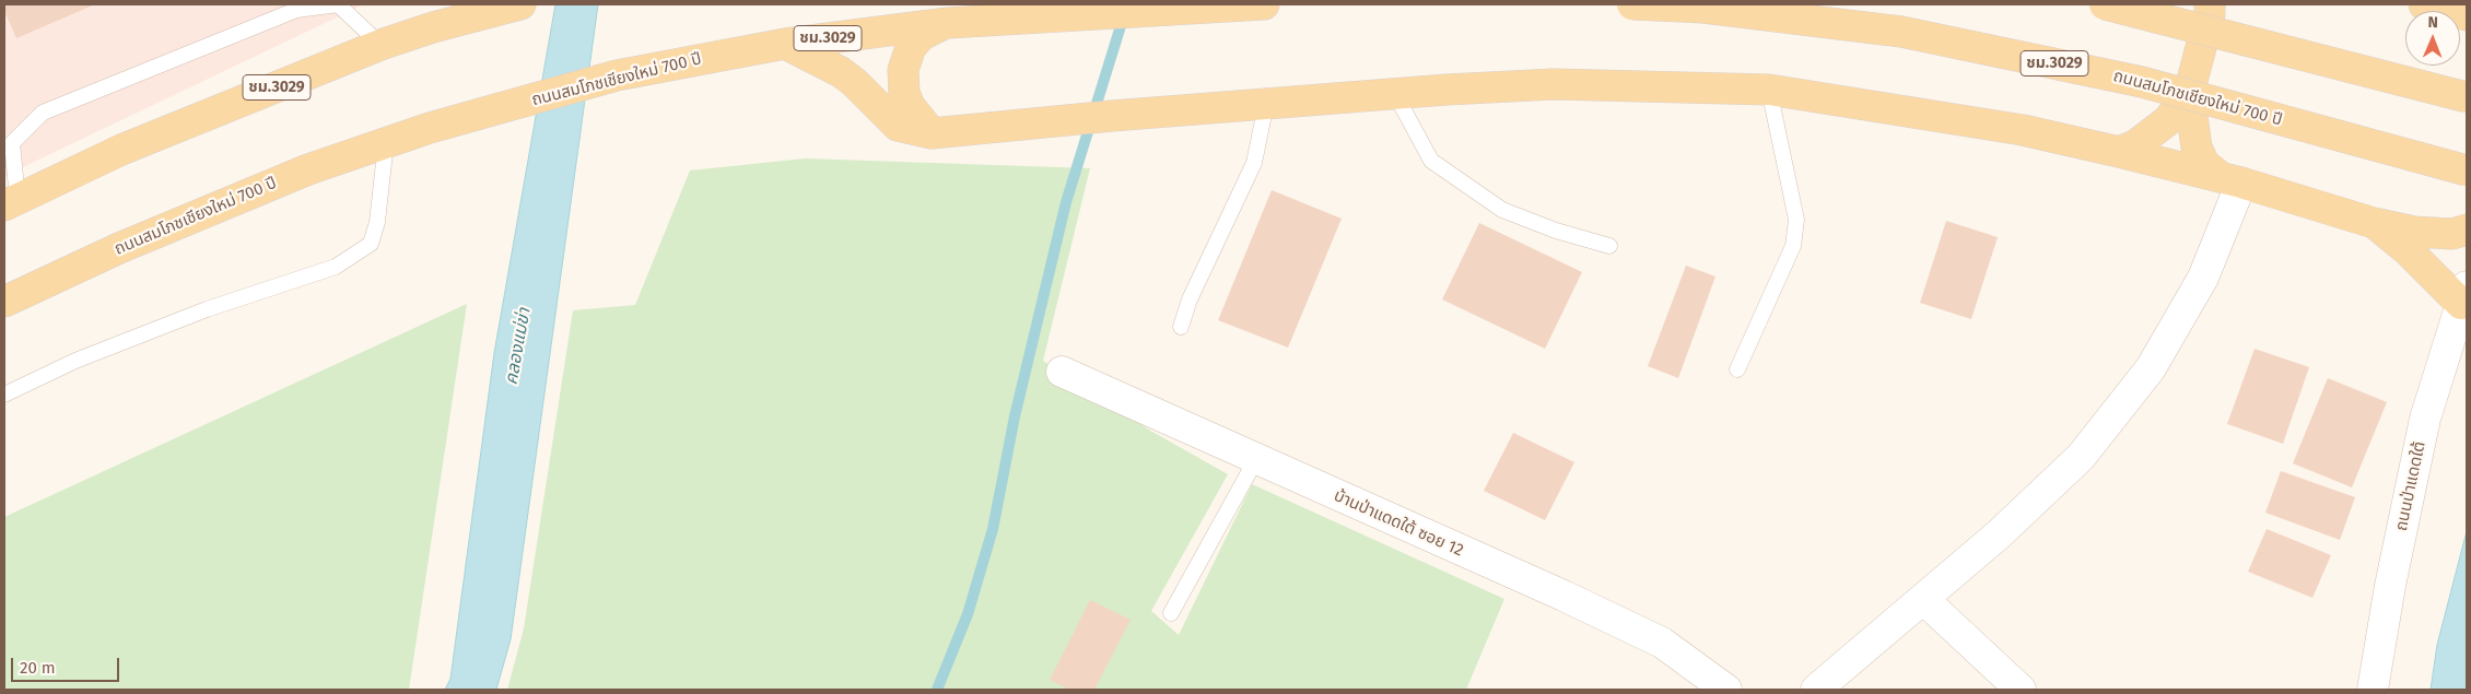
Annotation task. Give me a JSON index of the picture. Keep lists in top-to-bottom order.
{
  "streets": {
    "main road": ["ชม.3029", "ถนนสมโภชเชียงใหม่ 700 ปี"],
    "street": ["ถนนป่าแดดใต้", "บ้านป่าแดดใต้ ซอย 12"]
  },
  "water": ["คลองแม่ข่า"],
  "scale_bar": "20 m",
  "north": "top"
}
